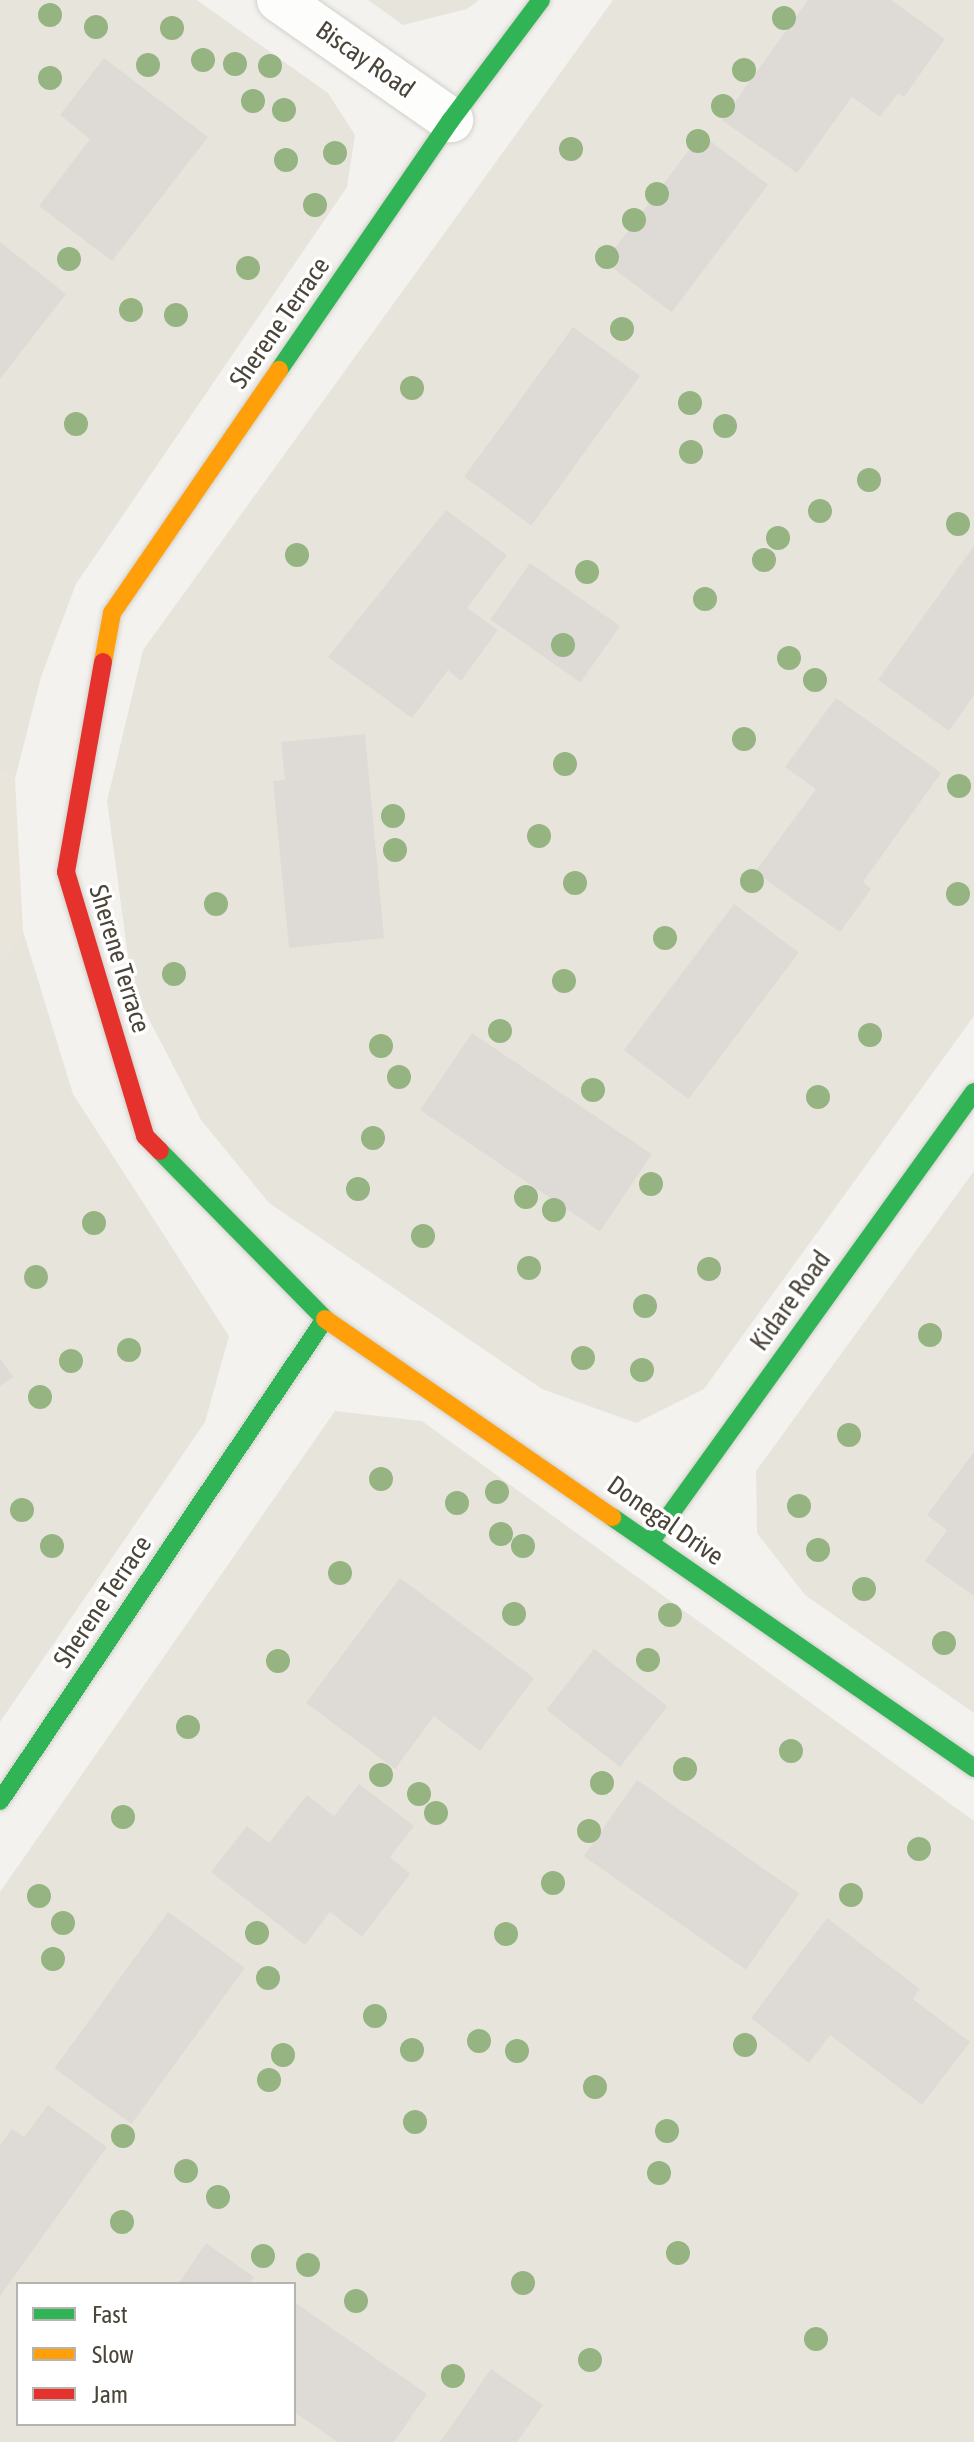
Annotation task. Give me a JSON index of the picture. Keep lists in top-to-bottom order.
{
  "streets": {
    "street": [
      "Biscay Road",
      "Sherene Terrace",
      "Kidare Road",
      "Donegal Drive"
    ]
  },
  "crossings": [
    ["Biscay Road", "Sherene Terrace"],
    ["Sherene Terrace", "Donegal Drive"],
    ["Kidare Road", "Donegal Drive"]
  ],
  "legend": ["Fast", "Slow", "Jam"]
}
